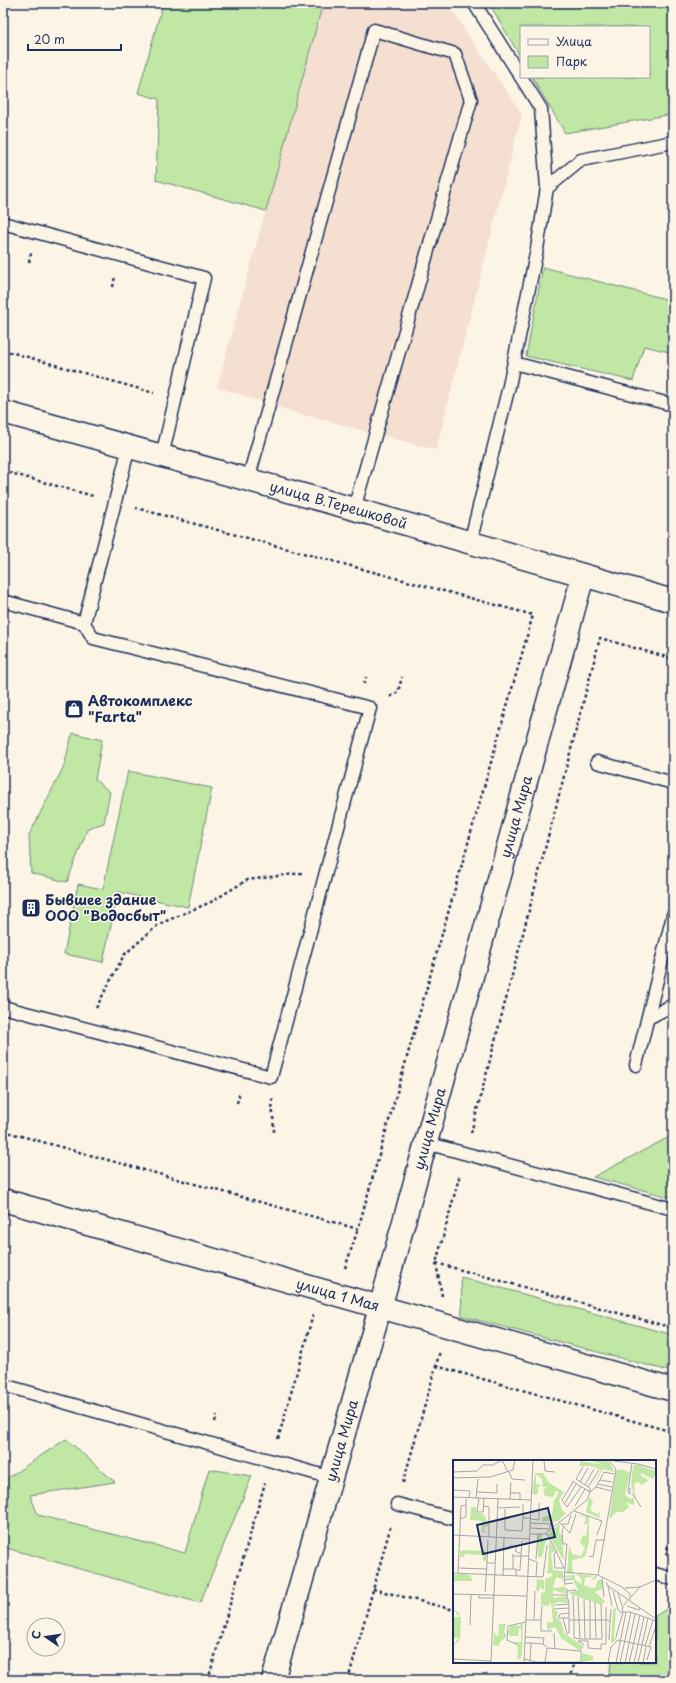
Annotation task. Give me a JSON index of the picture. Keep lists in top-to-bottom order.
{
  "streets": {
    "street": ["улица В.Терешковой", "улица Мира", "улица 1 Мая"]
  },
  "crossings": [
    ["улица В.Терешковой", "улица Мира"],
    ["улица Мира", "улица 1 Мая"]
  ],
  "places": {
    "shop": ["Автокомплекс \"Farta\""],
    "building": ["Бывшее здание ООО \"Водосбыт\""]
  },
  "legend": ["Улица", "Парк"],
  "scale_bar": "20 m",
  "north": "left"
}
